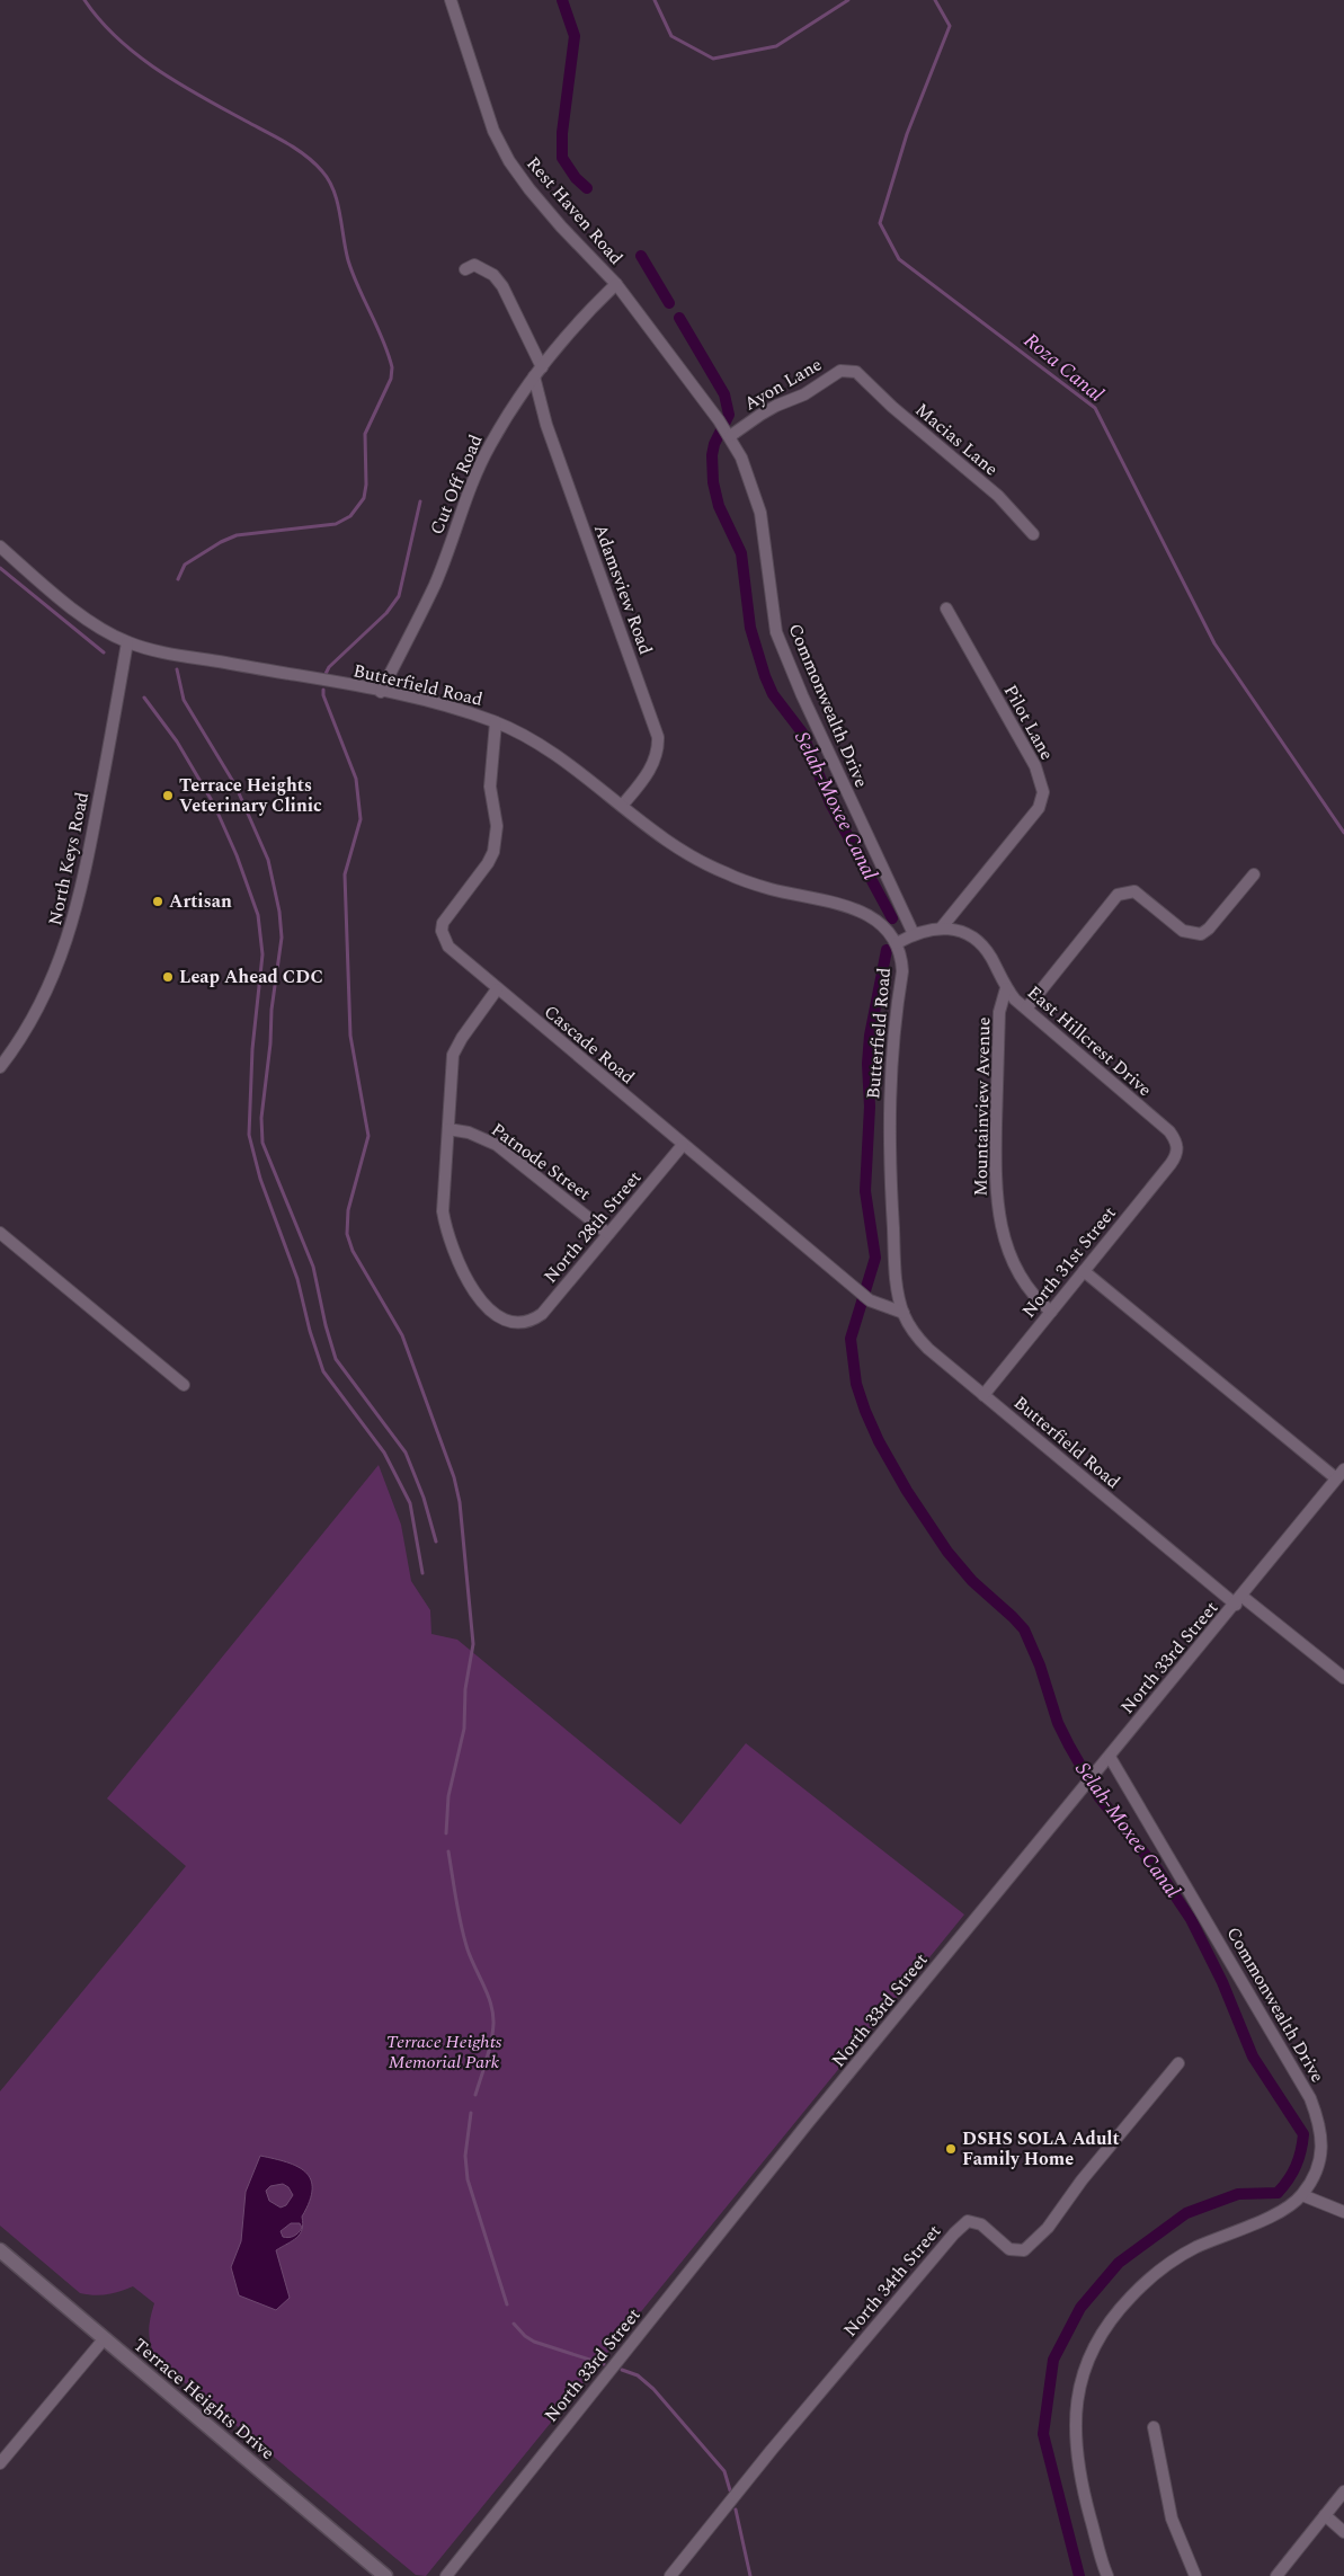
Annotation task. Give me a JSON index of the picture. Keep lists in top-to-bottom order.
{
  "streets": {
    "main road": ["Terrace Heights Drive"],
    "street": [
      "Rest Haven Road",
      "Ayon Lane",
      "Macias Lane",
      "Cut Off Road",
      "Adamsview Road",
      "Butterfield Road",
      "Commonwealth Drive",
      "Pilot Lane",
      "North Keys Road",
      "East Hillcrest Drive",
      "Cascade Road",
      "Mountainview Avenue",
      "Patnode Street",
      "North 28th Street",
      "North 31st Street",
      "North 33rd Street",
      "North 34th Street"
    ]
  },
  "crossings": [
    ["Rest Haven Road", "Cut Off Road"],
    ["Rest Haven Road", "Commonwealth Drive"],
    ["Ayon Lane", "Macias Lane"],
    ["Ayon Lane", "Commonwealth Drive"],
    ["Cut Off Road", "Adamsview Road"],
    ["Cut Off Road", "Butterfield Road"],
    ["Cut Off Road", "Commonwealth Drive"],
    ["Adamsview Road", "Butterfield Road"],
    ["Butterfield Road", "North Keys Road"],
    ["Butterfield Road", "East Hillcrest Drive"],
    ["Butterfield Road", "Cascade Road"],
    ["Butterfield Road", "North 31st Street"],
    ["Butterfield Road", "North 33rd Street"],
    ["Commonwealth Drive", "East Hillcrest Drive"],
    ["Commonwealth Drive", "North 33rd Street"],
    ["Pilot Lane", "East Hillcrest Drive"],
    ["East Hillcrest Drive", "Mountainview Avenue"],
    ["East Hillcrest Drive", "North 31st Street"],
    ["Cascade Road", "North 28th Street"],
    ["Mountainview Avenue", "North 31st Street"],
    ["Patnode Street", "North 28th Street"]
  ],
  "water": ["Roza Canal", "Selah-Moxee Canal"],
  "parks": ["Terrace Heights Memorial Park"],
  "places": [
    "Terrace Heights Veterinary Clinic",
    "Artisan",
    "Leap Ahead CDC",
    "DSHS SOLA Adult Family Home"
  ]
}
